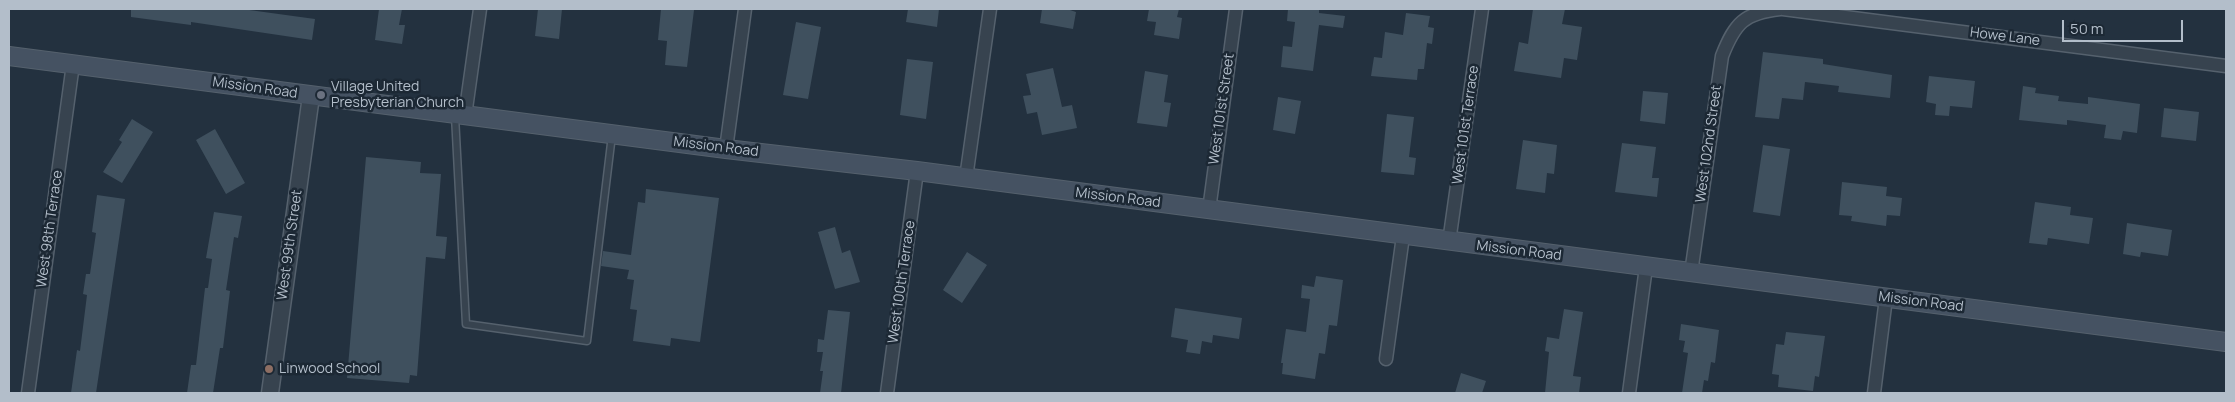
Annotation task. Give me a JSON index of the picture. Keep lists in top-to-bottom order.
{
  "streets": {
    "main road": ["Mission Road"],
    "street": [
      "Howe Lane",
      "West 101st Street",
      "West 101st Terrace",
      "West 102nd Street",
      "West 98th Terrace",
      "West 99th Street",
      "West 100th Terrace"
    ]
  },
  "crossings": [
    ["Howe Lane", "West 102nd Street"],
    ["Mission Road", "West 101st Street"],
    ["Mission Road", "West 101st Terrace"],
    ["Mission Road", "West 102nd Street"],
    ["Mission Road", "West 98th Terrace"],
    ["Mission Road", "West 99th Street"],
    ["Mission Road", "West 100th Terrace"]
  ],
  "places": ["Village United Presbyterian Church", "Linwood School"],
  "scale_bar": "50 m"
}
